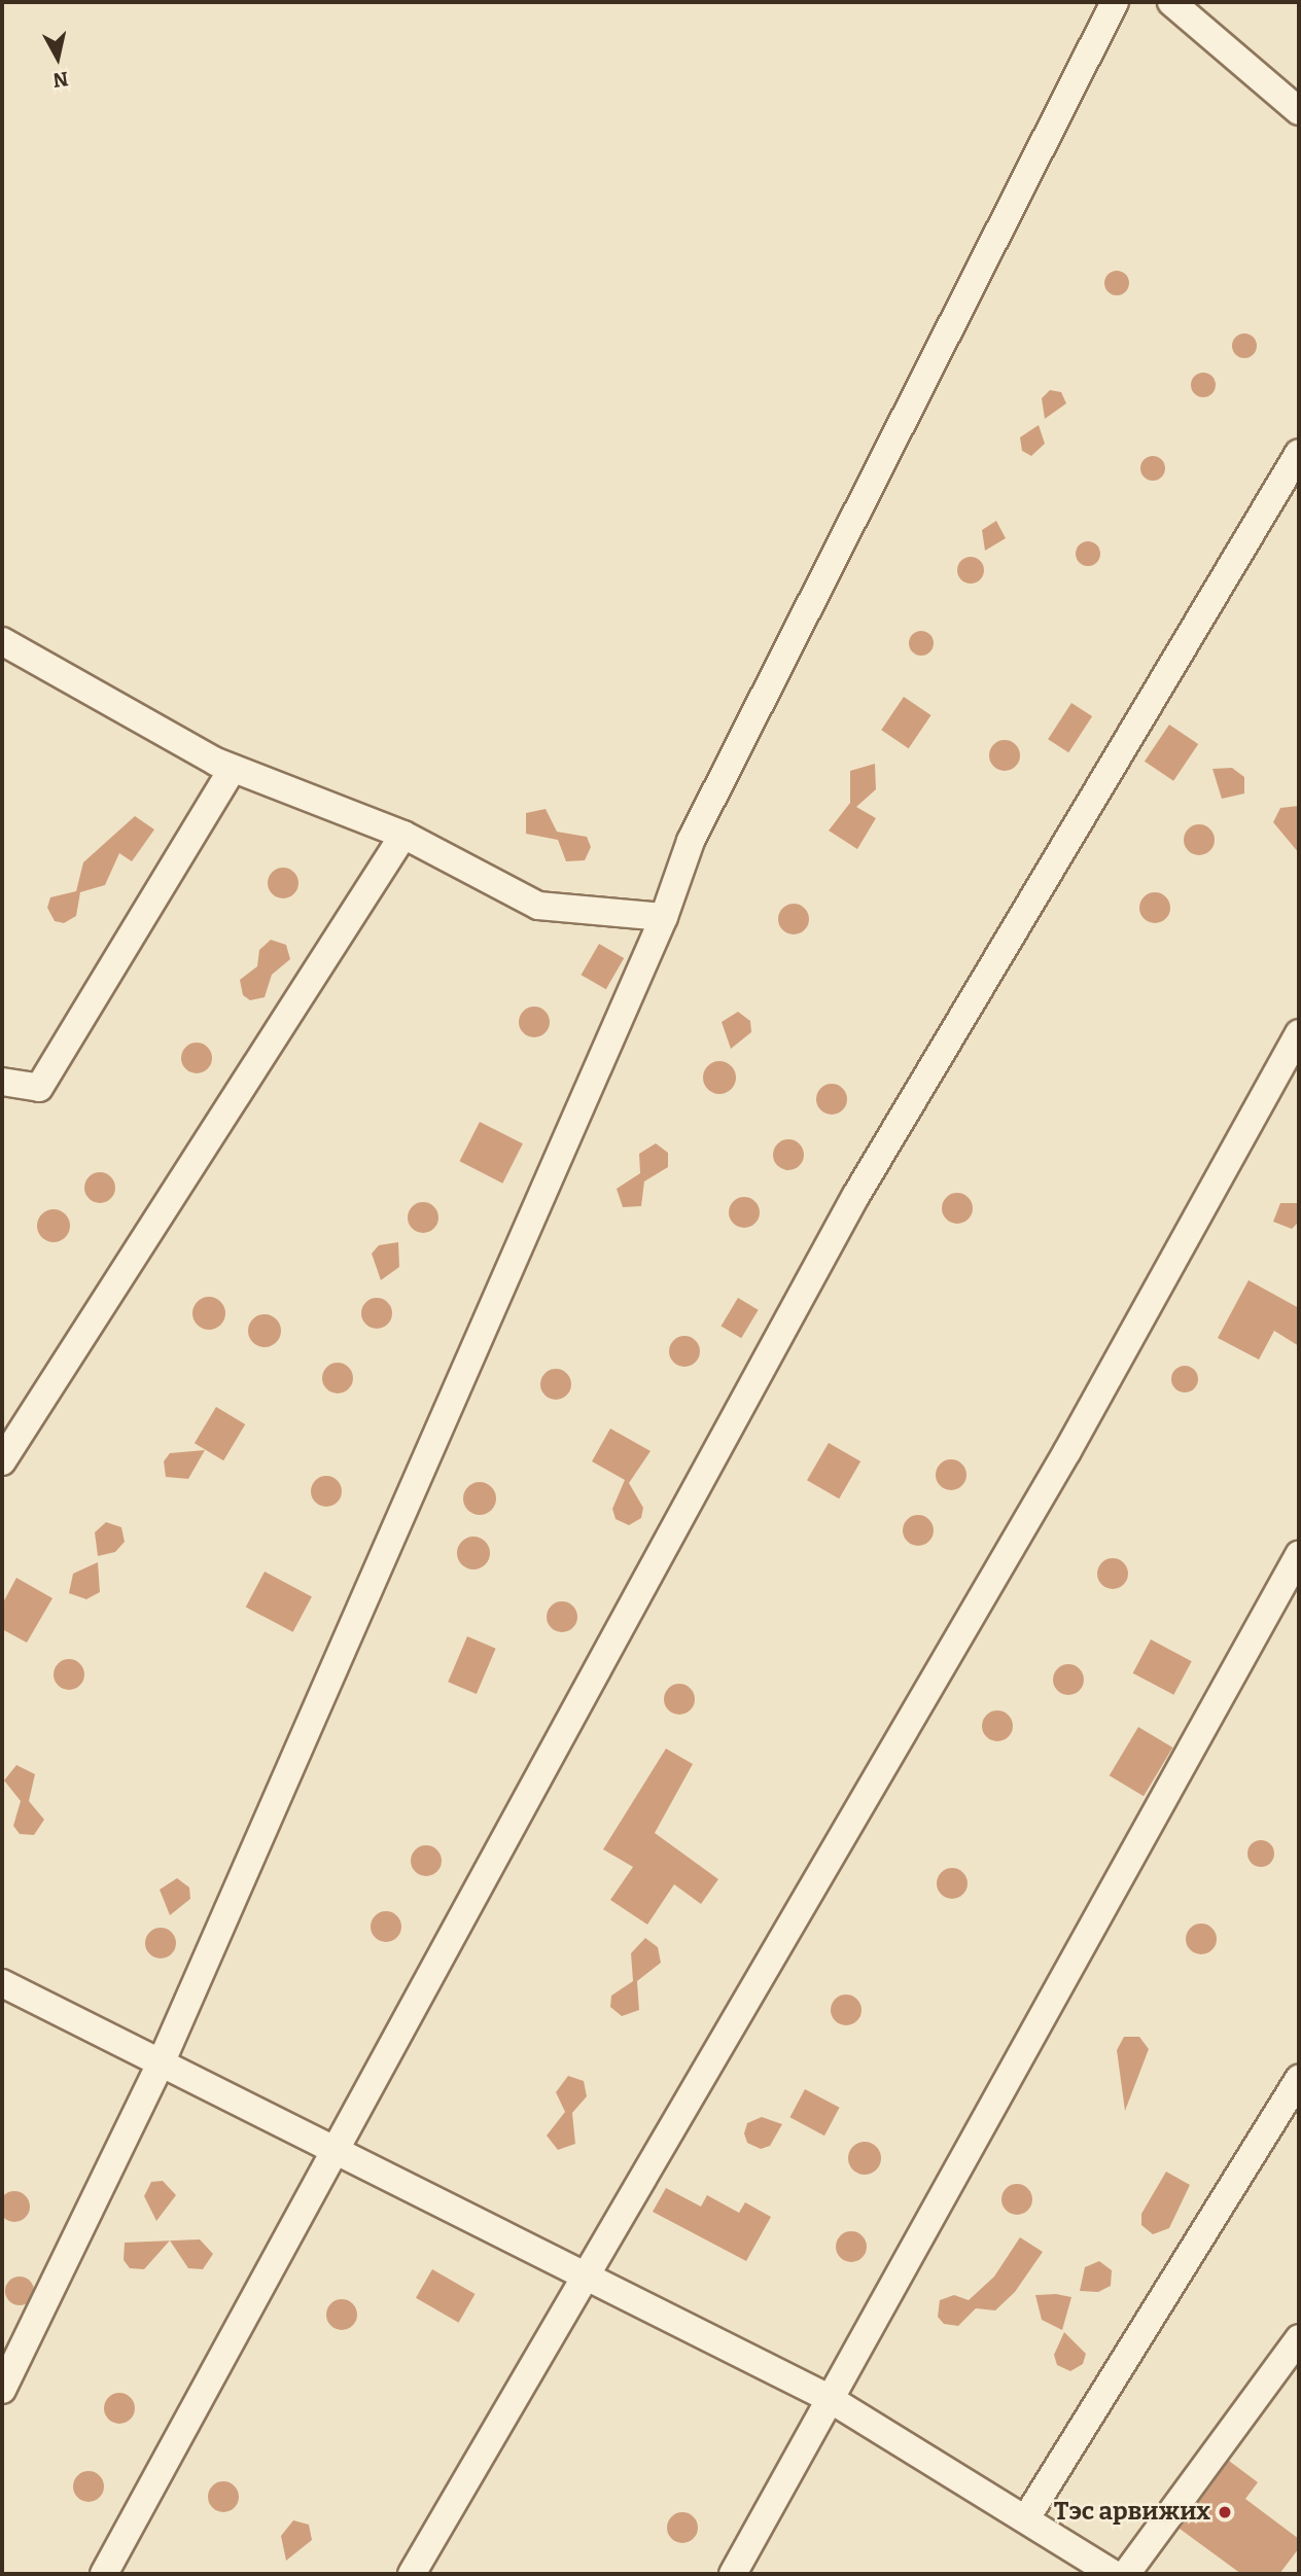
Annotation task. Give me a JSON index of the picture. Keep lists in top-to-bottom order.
{
  "places": ["Тэс арвижих"],
  "north": "bottom"
}
